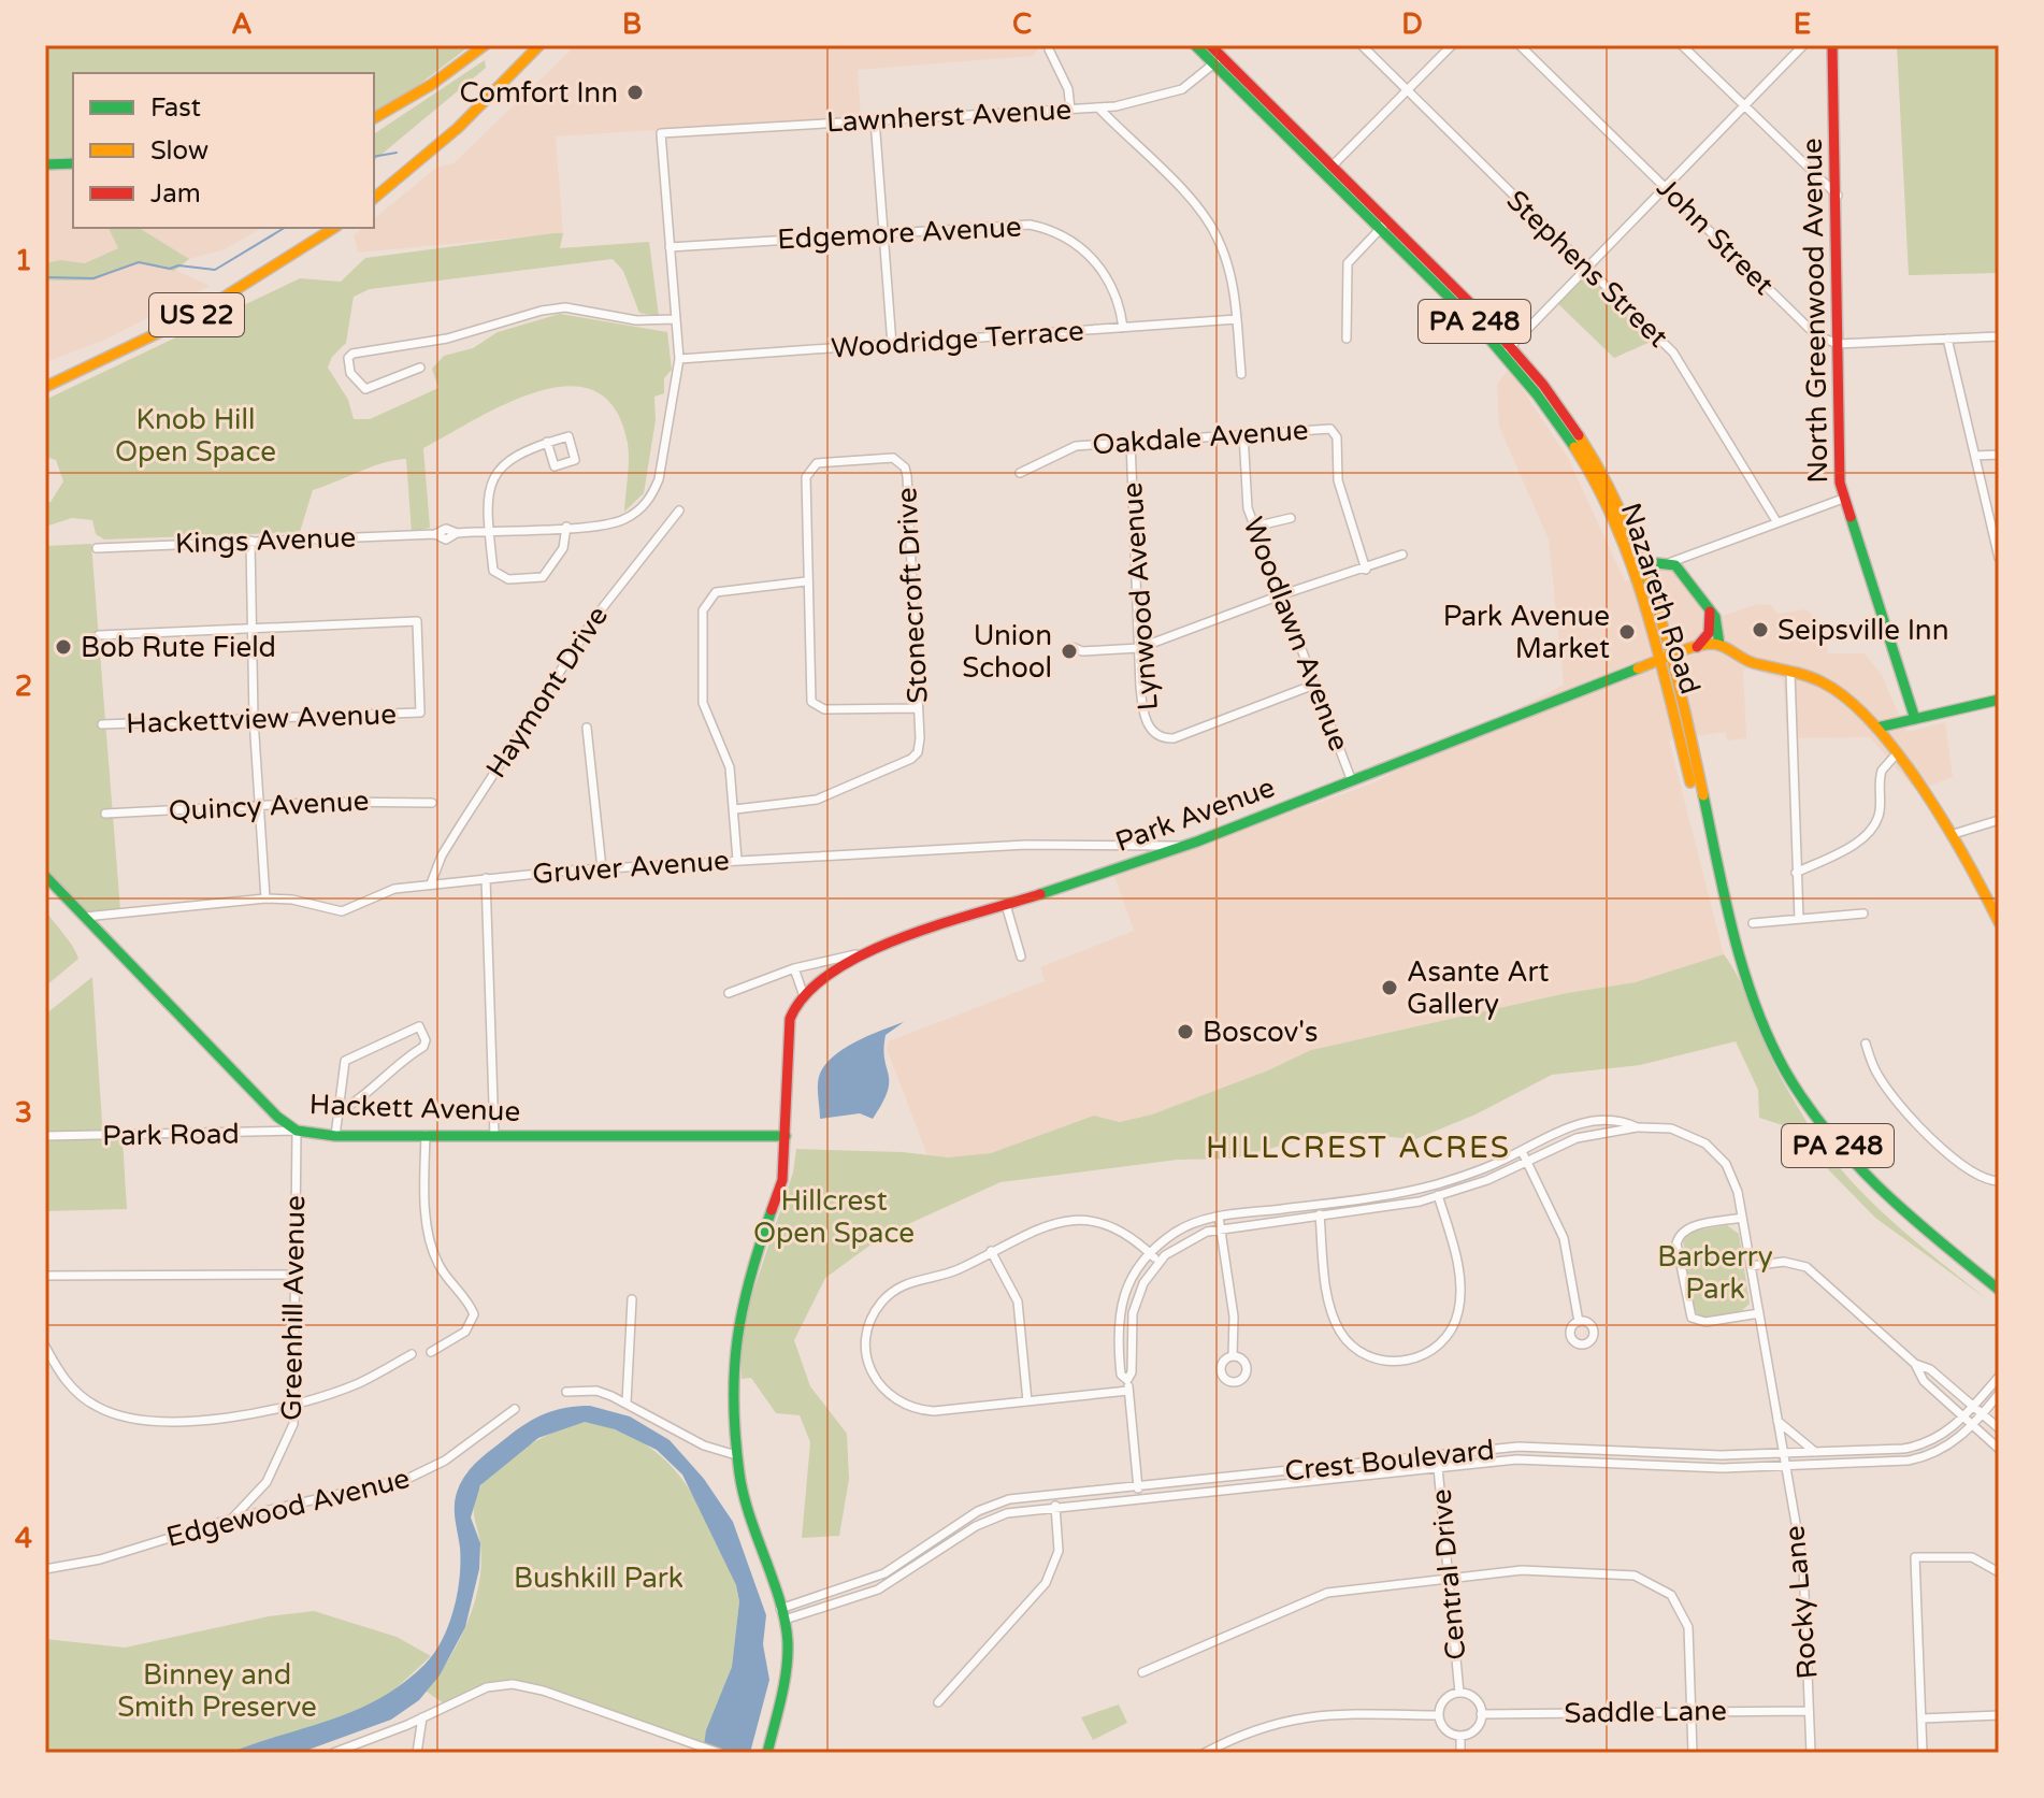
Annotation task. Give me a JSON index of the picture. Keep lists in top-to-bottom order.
{
  "streets": {
    "main road": [
      "North Greenwood Avenue",
      "US 22",
      "PA 248",
      "Nazareth Road",
      "Park Avenue",
      "Hackett Avenue"
    ],
    "street": [
      "Lawnherst Avenue",
      "Edgemore Avenue",
      "John Street",
      "Stephens Street",
      "Woodridge Terrace",
      "Oakdale Avenue",
      "Kings Avenue",
      "Stonecroft Drive",
      "Lynwood Avenue",
      "Woodlawn Avenue",
      "Haymont Drive",
      "Hackettview Avenue",
      "Quincy Avenue",
      "Gruver Avenue",
      "Park Road",
      "Greenhill Avenue",
      "Crest Boulevard",
      "Edgewood Avenue",
      "Central Drive",
      "Rocky Lane",
      "Saddle Lane"
    ]
  },
  "crossings": [
    ["Lawnherst Avenue", "Kings Avenue"],
    ["Lawnherst Avenue", "Nazareth Road"],
    ["Edgemore Avenue", "Woodridge Terrace"],
    ["Edgemore Avenue", "Kings Avenue"],
    ["John Street", "North Greenwood Avenue"],
    ["Woodridge Terrace", "Kings Avenue"],
    ["Oakdale Avenue", "Lynwood Avenue"],
    ["Oakdale Avenue", "Woodlawn Avenue"],
    ["Lynwood Avenue", "Woodlawn Avenue"],
    ["Nazareth Road", "Park Avenue"],
    ["Woodlawn Avenue", "Park Avenue"],
    ["Haymont Drive", "Gruver Avenue"],
    ["Park Avenue", "Gruver Avenue"],
    ["Gruver Avenue", "Hackett Avenue"],
    ["Hackett Avenue", "Park Road"],
    ["Hackett Avenue", "Greenhill Avenue"],
    ["Park Road", "Greenhill Avenue"],
    ["Greenhill Avenue", "Edgewood Avenue"],
    ["Crest Boulevard", "Central Drive"],
    ["Crest Boulevard", "Rocky Lane"],
    ["Central Drive", "Saddle Lane"],
    ["Rocky Lane", "Saddle Lane"]
  ],
  "districts": ["HILLCREST ACRES"],
  "parks": [
    "Knob Hill Open Space",
    "Hillcrest Open Space",
    "Barberry Park",
    "Bushkill Park",
    "Binney and Smith Preserve"
  ],
  "places": [
    "Comfort Inn",
    "Seipsville Inn",
    "Park Avenue Market",
    "Bob Rute Field",
    "Union School",
    "Asante Art Gallery",
    "Boscov's"
  ],
  "legend": ["Fast", "Slow", "Jam"],
  "grid": {
    "columns": [
      "A",
      "B",
      "C",
      "D",
      "E"
    ],
    "rows": [
      "1",
      "2",
      "3",
      "4"
    ]
  }
}
